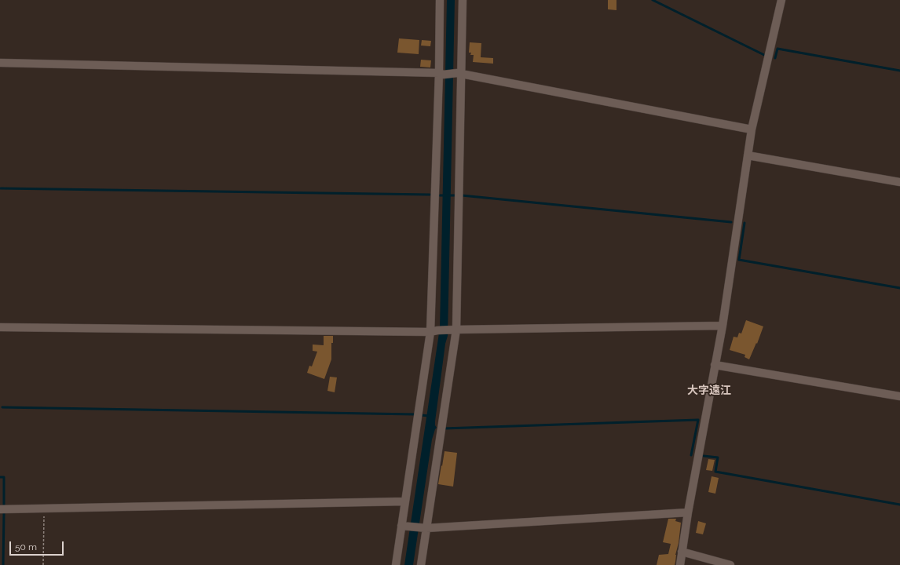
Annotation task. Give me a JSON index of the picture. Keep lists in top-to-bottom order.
{
  "districts": ["大字遠江"],
  "scale_bar": "50 m"
}
